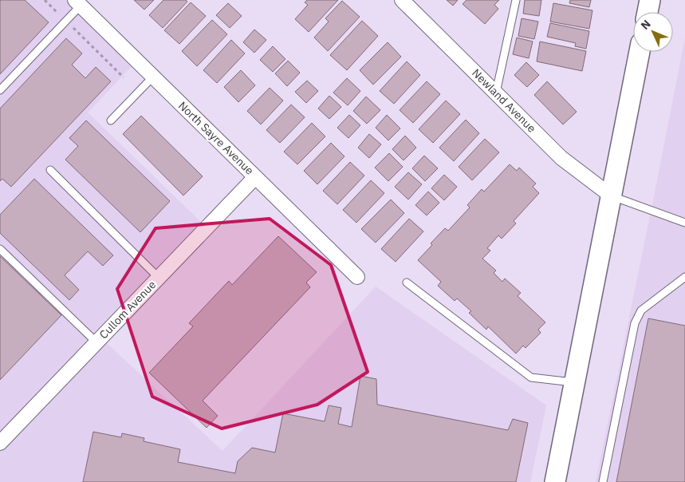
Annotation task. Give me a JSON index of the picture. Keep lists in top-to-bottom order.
{
  "streets": {
    "street": ["Newland Avenue", "North Sayre Avenue", "Cullom Avenue"]
  },
  "crossings": [
    ["North Sayre Avenue", "Cullom Avenue"]
  ],
  "north": "top left"
}
